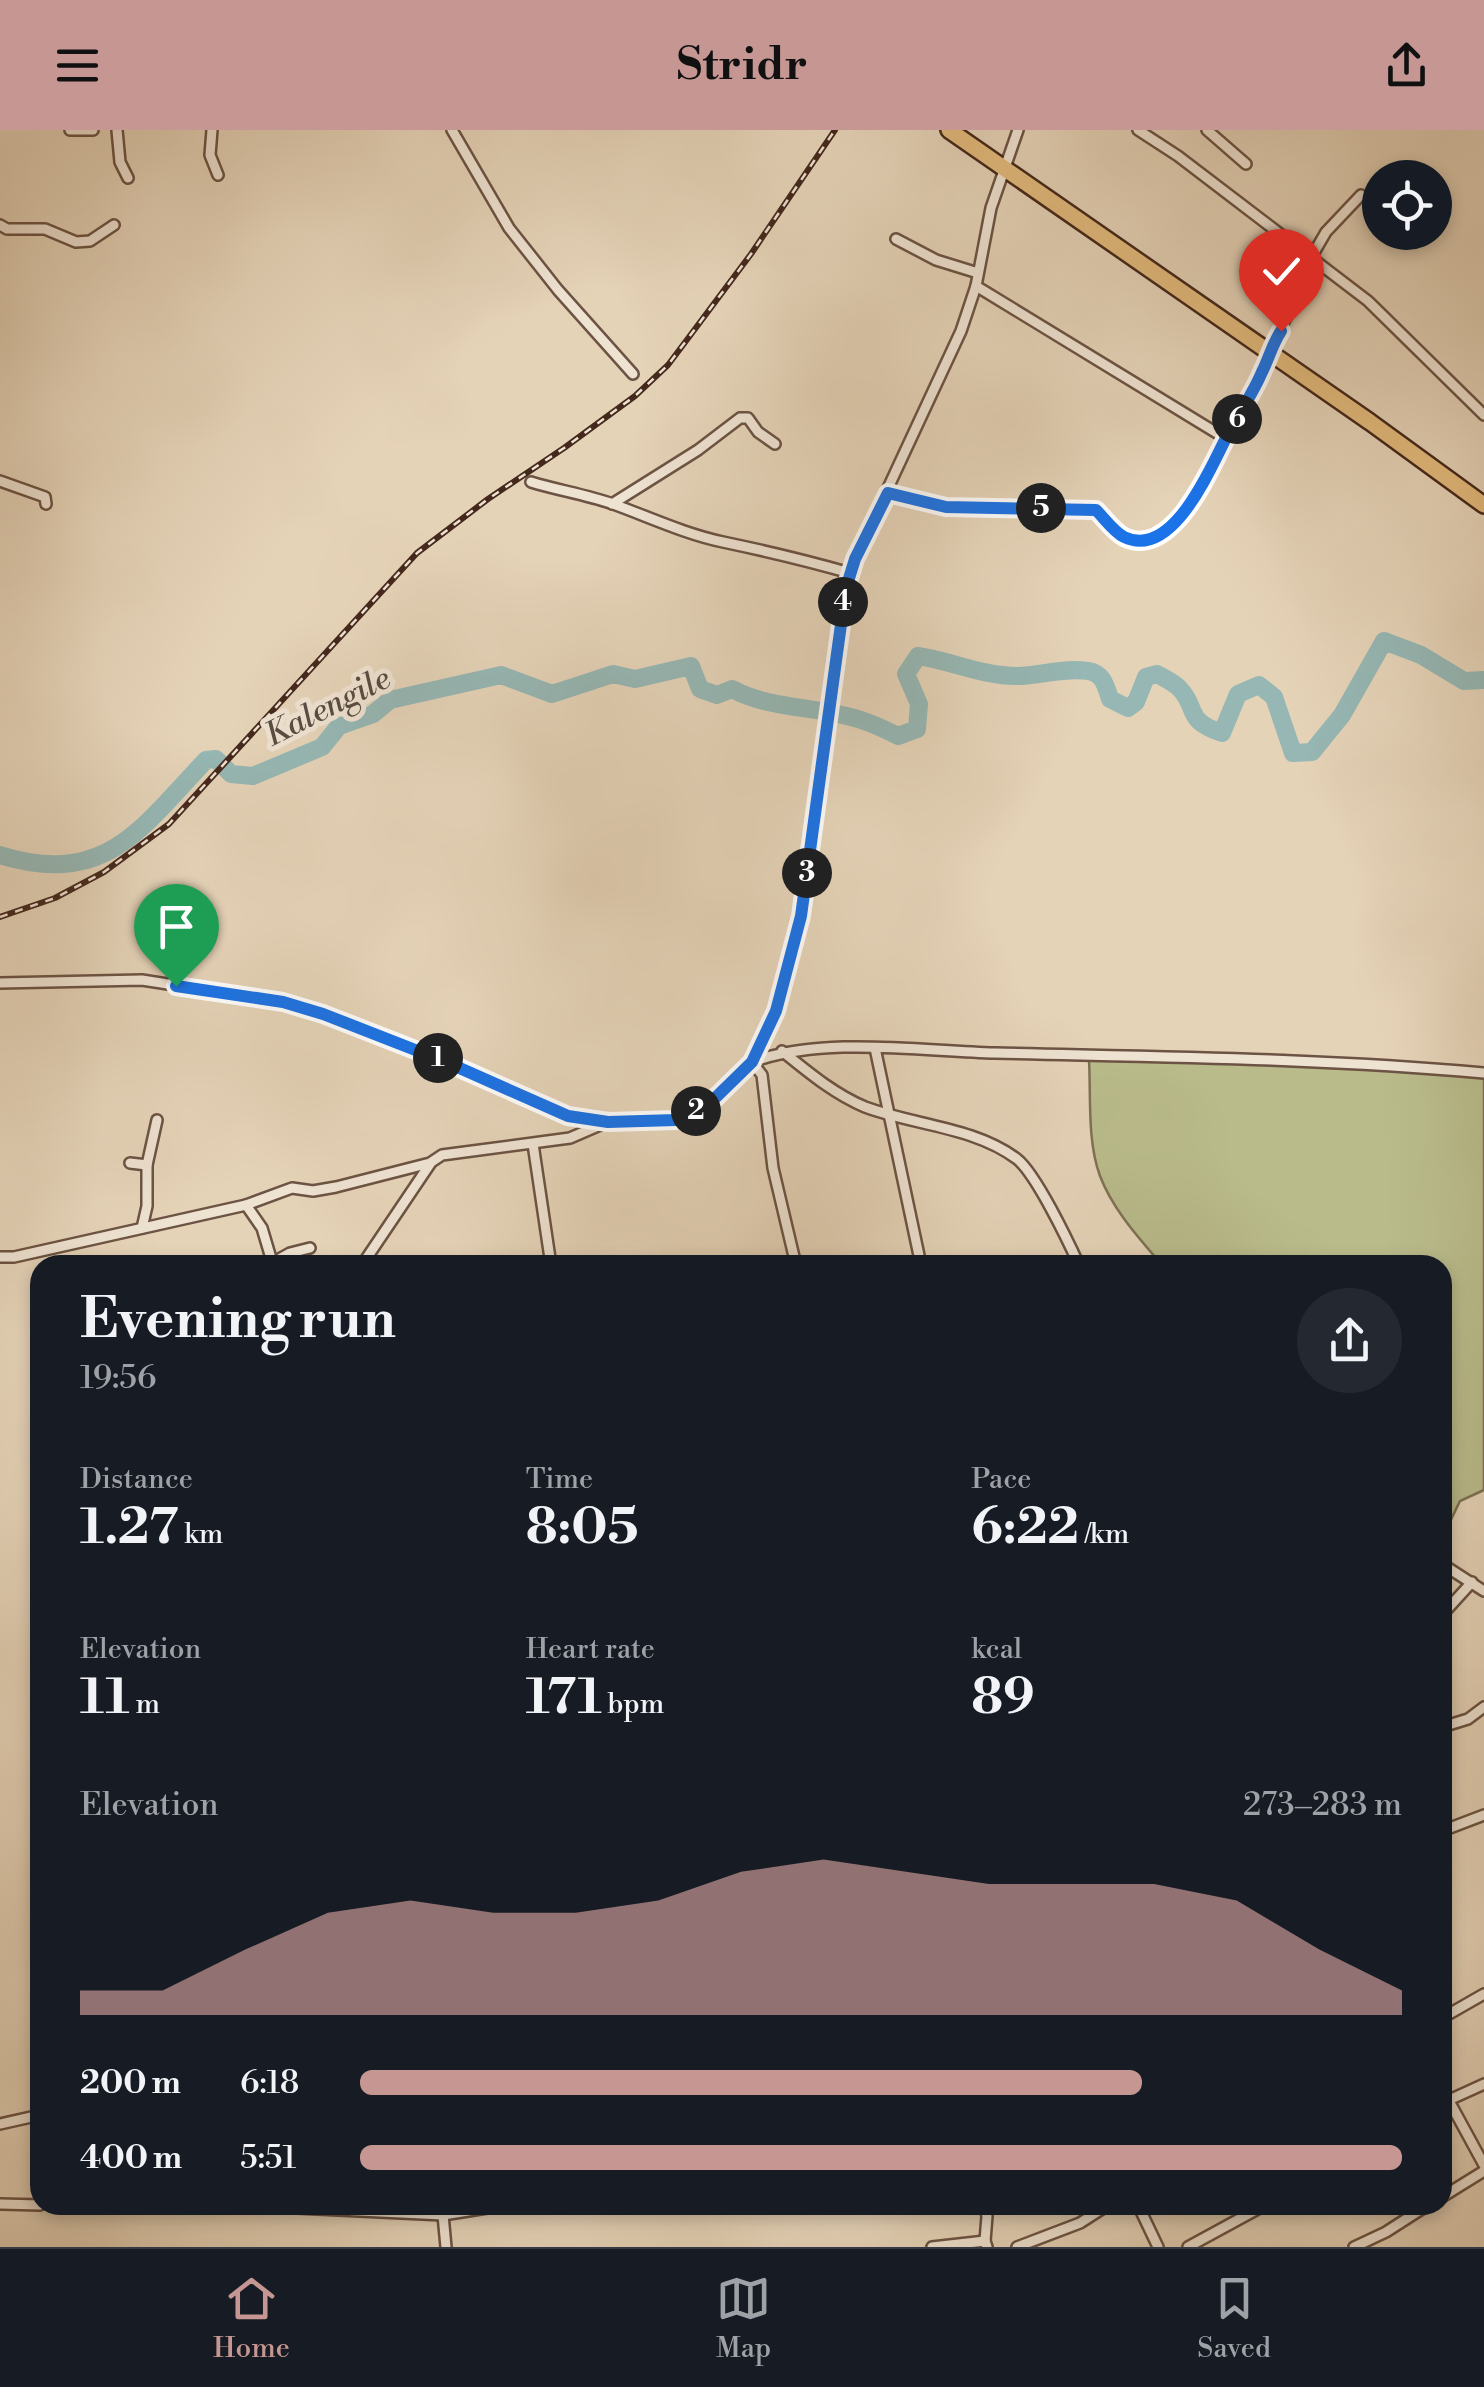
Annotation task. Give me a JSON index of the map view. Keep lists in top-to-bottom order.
{
  "water": ["Kalengile"],
  "page": {
    "header": "Stridr",
    "pins": [
      "6",
      "5",
      "4",
      "3",
      "1",
      "2"
    ],
    "heading": ["Evening run", "19:56"],
    "stats": [
      ["Distance", "1.27 km"],
      ["Time", "8:05"],
      ["Pace", "6:22 /km"],
      ["Elevation", "11 m"],
      ["Heart rate", "171 bpm"],
      ["kcal", "89"]
    ],
    "chart": ["Elevation", "273–283 m"],
    "list": [
      {
        "name": "200 m",
        "note": "6:18"
      },
      {
        "name": "400 m",
        "note": "5:51"
      }
    ],
    "tabs": ["Home", "Map", "Saved"]
  }
}
